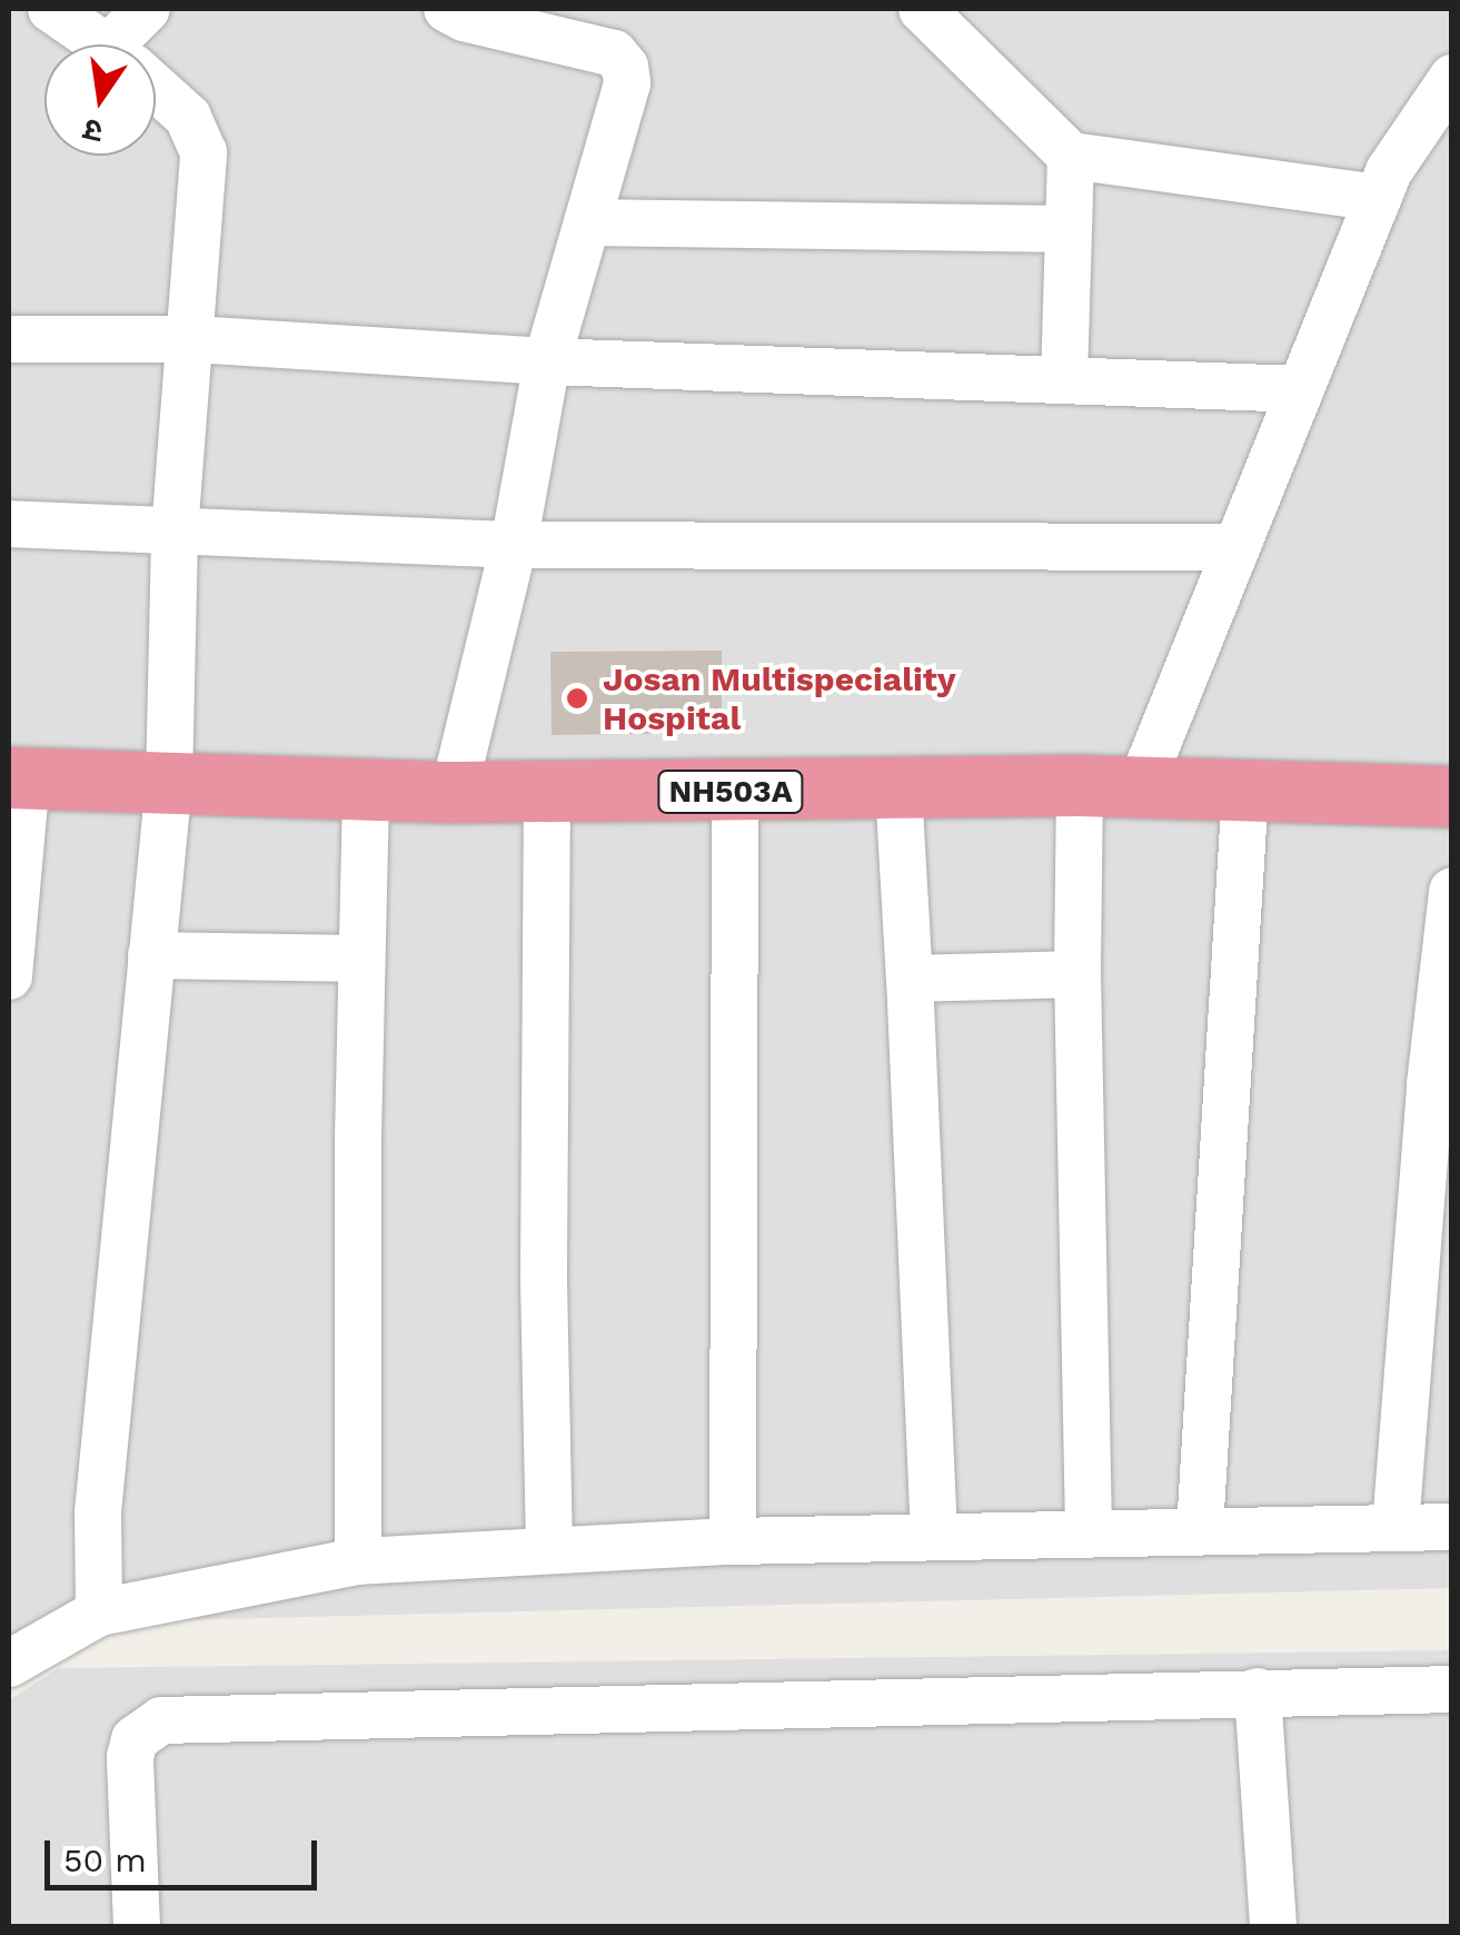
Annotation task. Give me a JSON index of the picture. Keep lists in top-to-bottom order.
{
  "streets": {
    "highway": ["NH503A"]
  },
  "places": ["Josan Multispeciality Hospital"],
  "scale_bar": "50 m",
  "north": "bottom"
}
